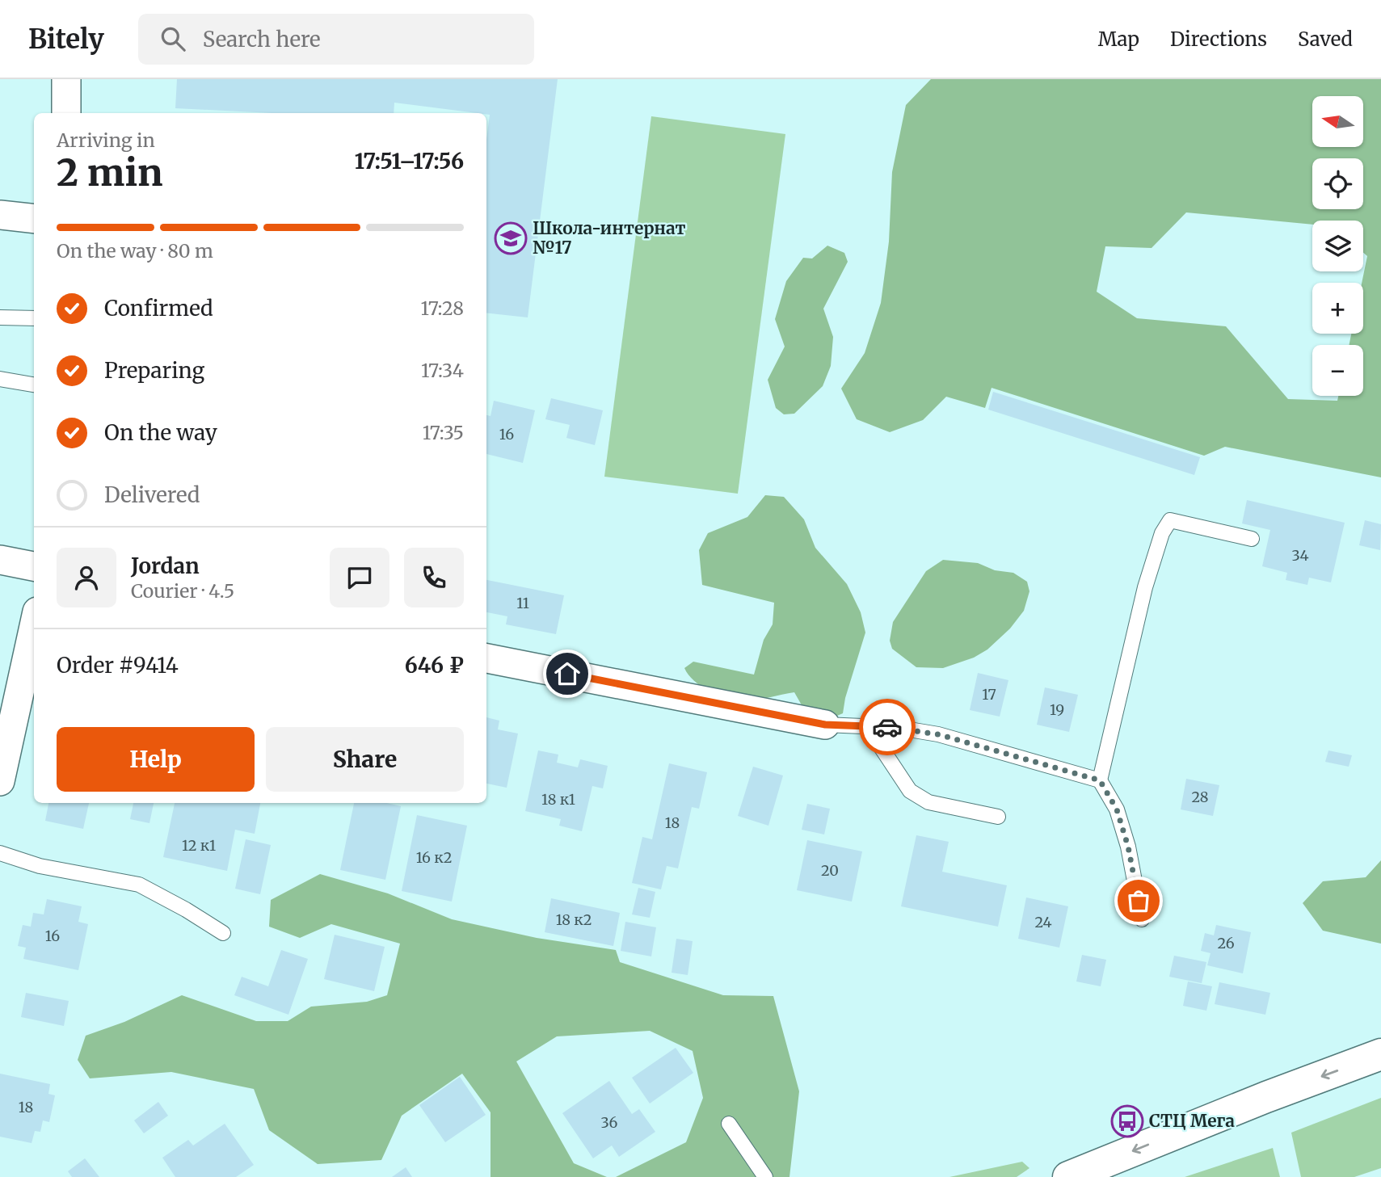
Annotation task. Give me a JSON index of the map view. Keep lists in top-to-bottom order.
{
  "places": {
    "school or university": ["Школа-интернат №17"],
    "bus stop": ["СТЦ Мега"]
  },
  "house_numbers": [
    "16",
    "34",
    "11",
    "17",
    "19",
    "28",
    "18 к1",
    "18",
    "12 к1",
    "16 к2",
    "20",
    "18 к2",
    "24",
    "16",
    "26",
    "18",
    "36"
  ],
  "north": "left",
  "page": {
    "header": "Bitely",
    "search": "Search here",
    "nav": ["Map", "Directions", "Saved"],
    "map_buttons": ["+", "−"],
    "heading": ["2 min", "Arriving in", "17:51–17:56"],
    "panel": [
      "Jordan",
      "Courier · 4.5",
      "Order #9414",
      "646 ₽"
    ],
    "bar": "On the way · 80 m",
    "list": [
      ["Confirmed", "17:28"],
      ["Preparing", "17:34"],
      ["On the way", "17:35"],
      "Delivered"
    ],
    "buttons": ["Help", "Share"]
  }
}
